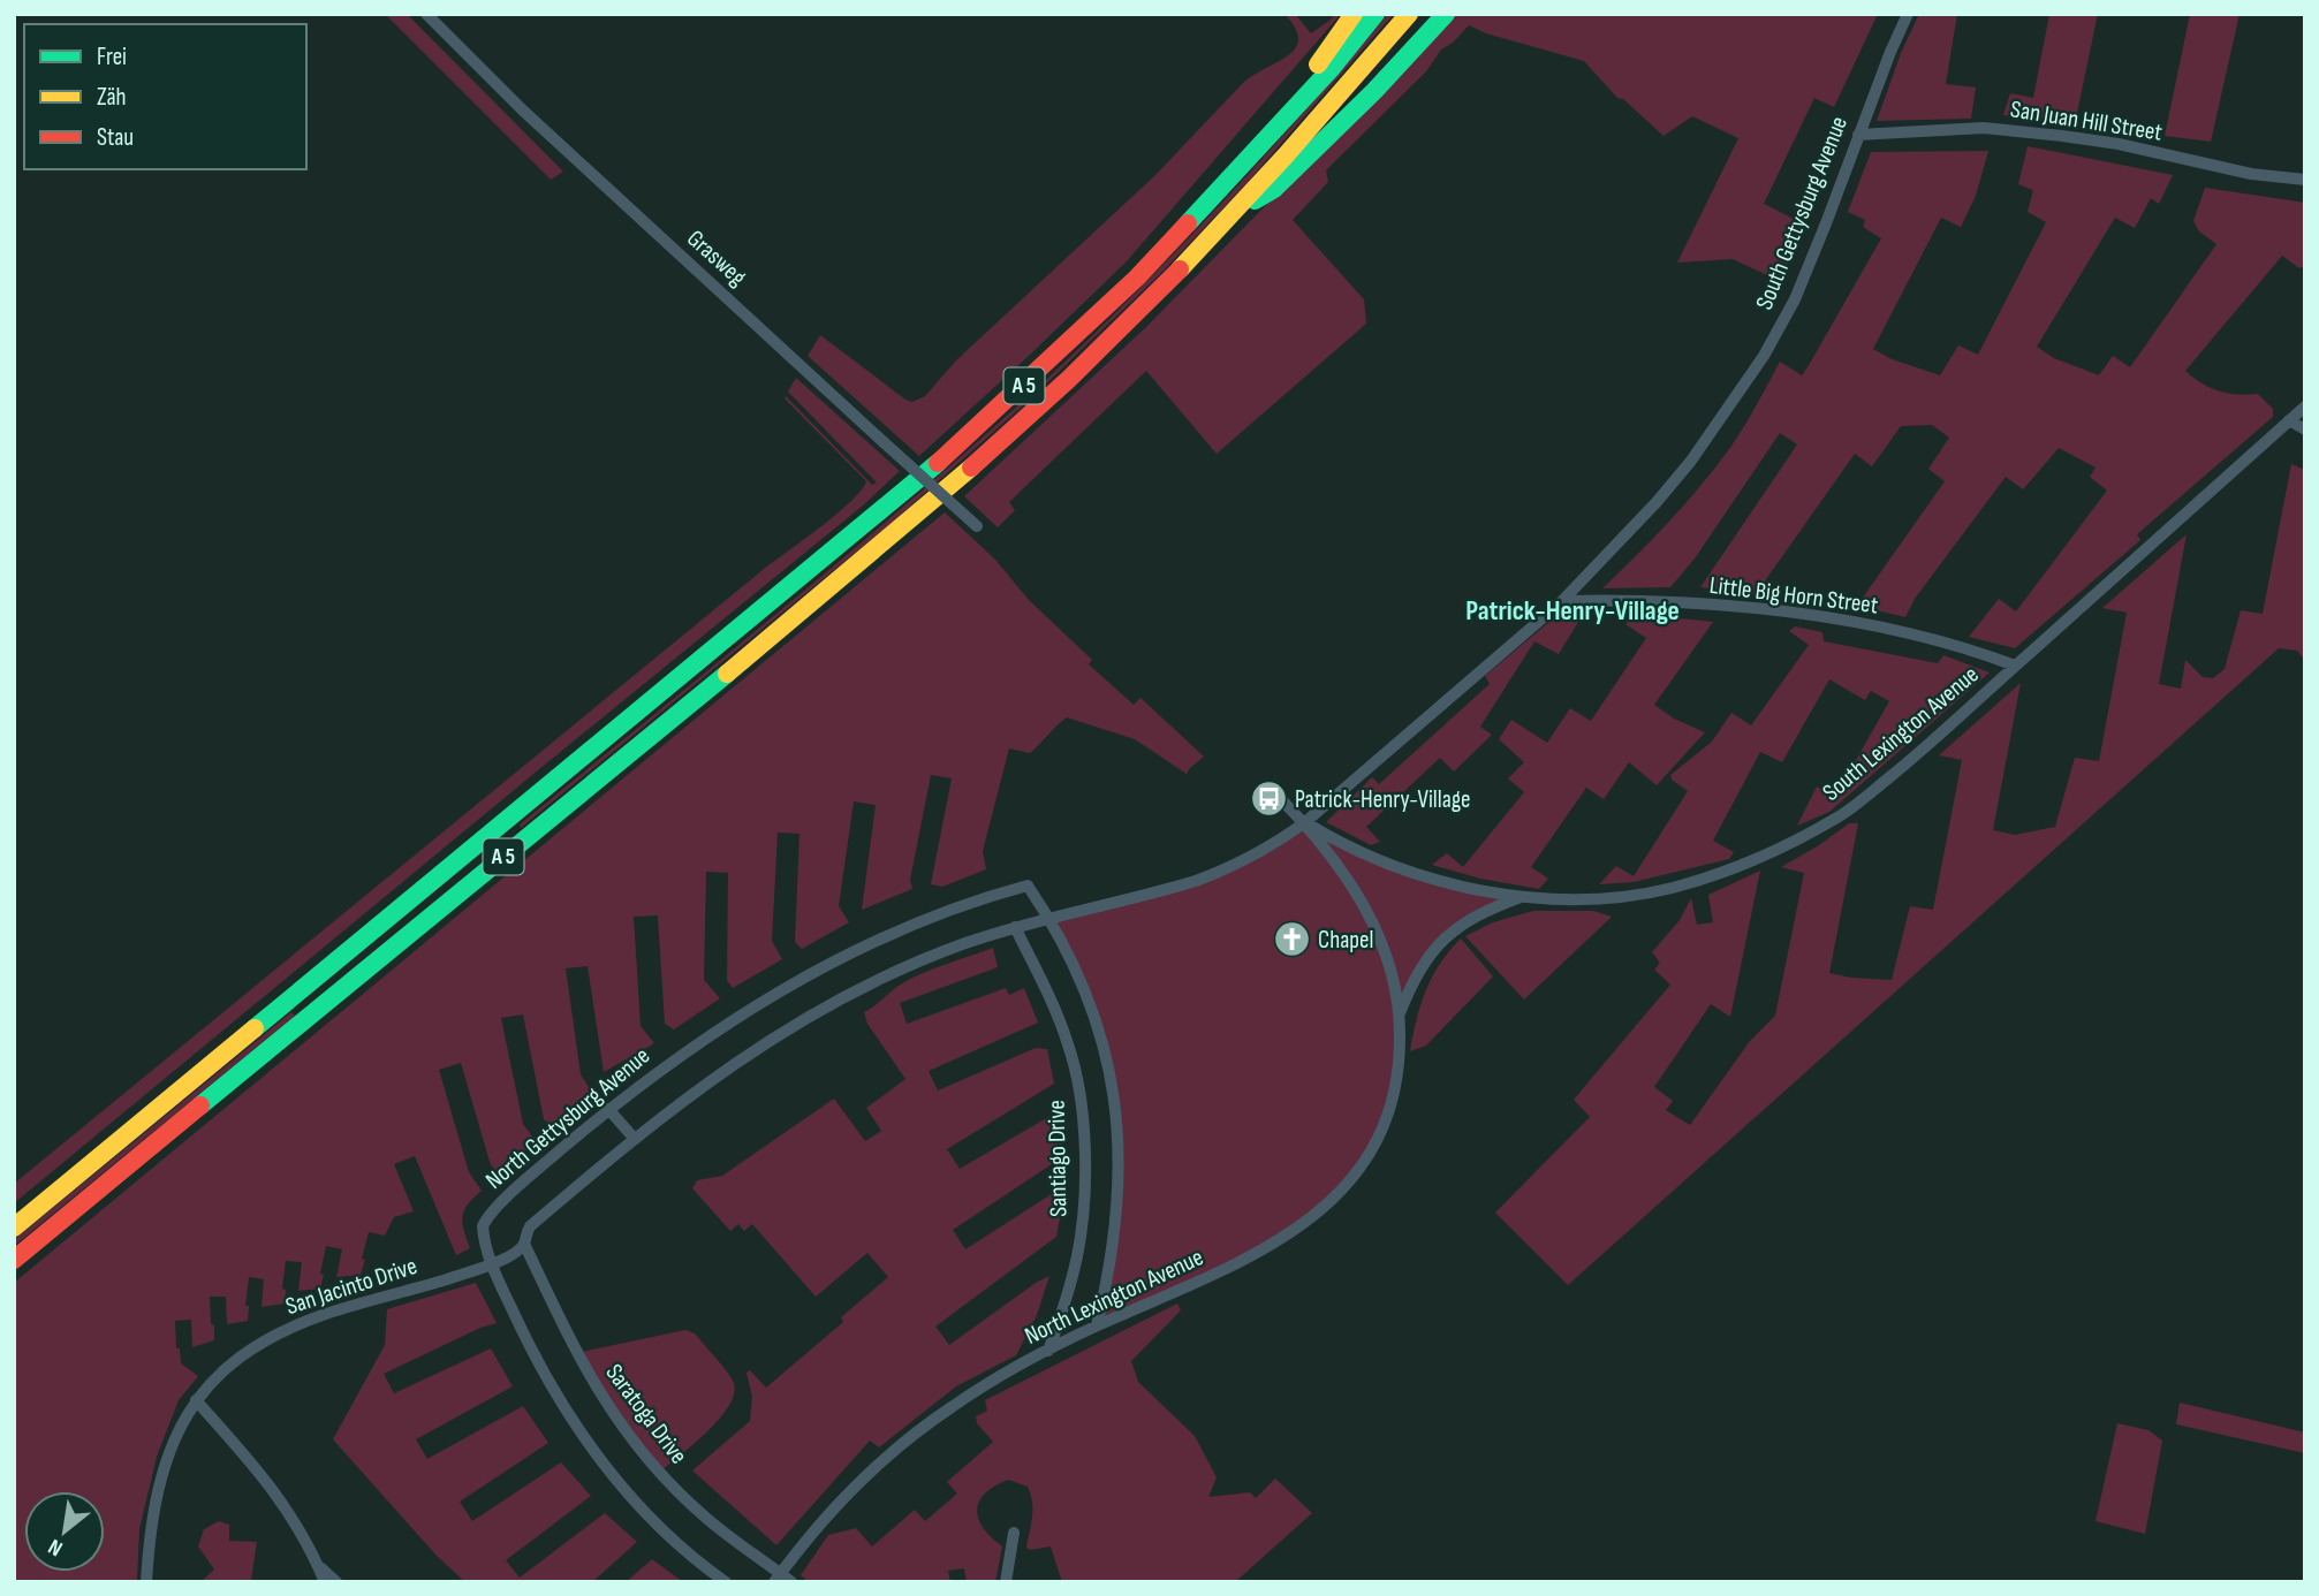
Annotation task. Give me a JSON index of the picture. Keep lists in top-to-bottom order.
{
  "streets": {
    "highway": ["A 5"],
    "street": [
      "San Juan Hill Street",
      "South Gettysburg Avenue",
      "Grasweg",
      "Little Big Horn Street",
      "South Lexington Avenue",
      "North Gettysburg Avenue",
      "Santiago Drive",
      "San Jacinto Drive",
      "North Lexington Avenue",
      "Saratoga Drive"
    ]
  },
  "crossings": [
    ["San Juan Hill Street", "South Gettysburg Avenue"],
    ["South Gettysburg Avenue", "Little Big Horn Street"],
    ["South Gettysburg Avenue", "South Lexington Avenue"],
    ["South Gettysburg Avenue", "North Lexington Avenue"],
    ["Little Big Horn Street", "South Lexington Avenue"],
    ["South Lexington Avenue", "North Lexington Avenue"],
    ["North Gettysburg Avenue", "San Jacinto Drive"],
    ["Santiago Drive", "North Lexington Avenue"],
    ["North Lexington Avenue", "Saratoga Drive"]
  ],
  "districts": ["Patrick-Henry-Village"],
  "places": {
    "bus stop": ["Patrick-Henry-Village"],
    "church": ["Chapel"]
  },
  "legend": ["Frei", "Zäh", "Stau"],
  "north": "bottom left"
}
